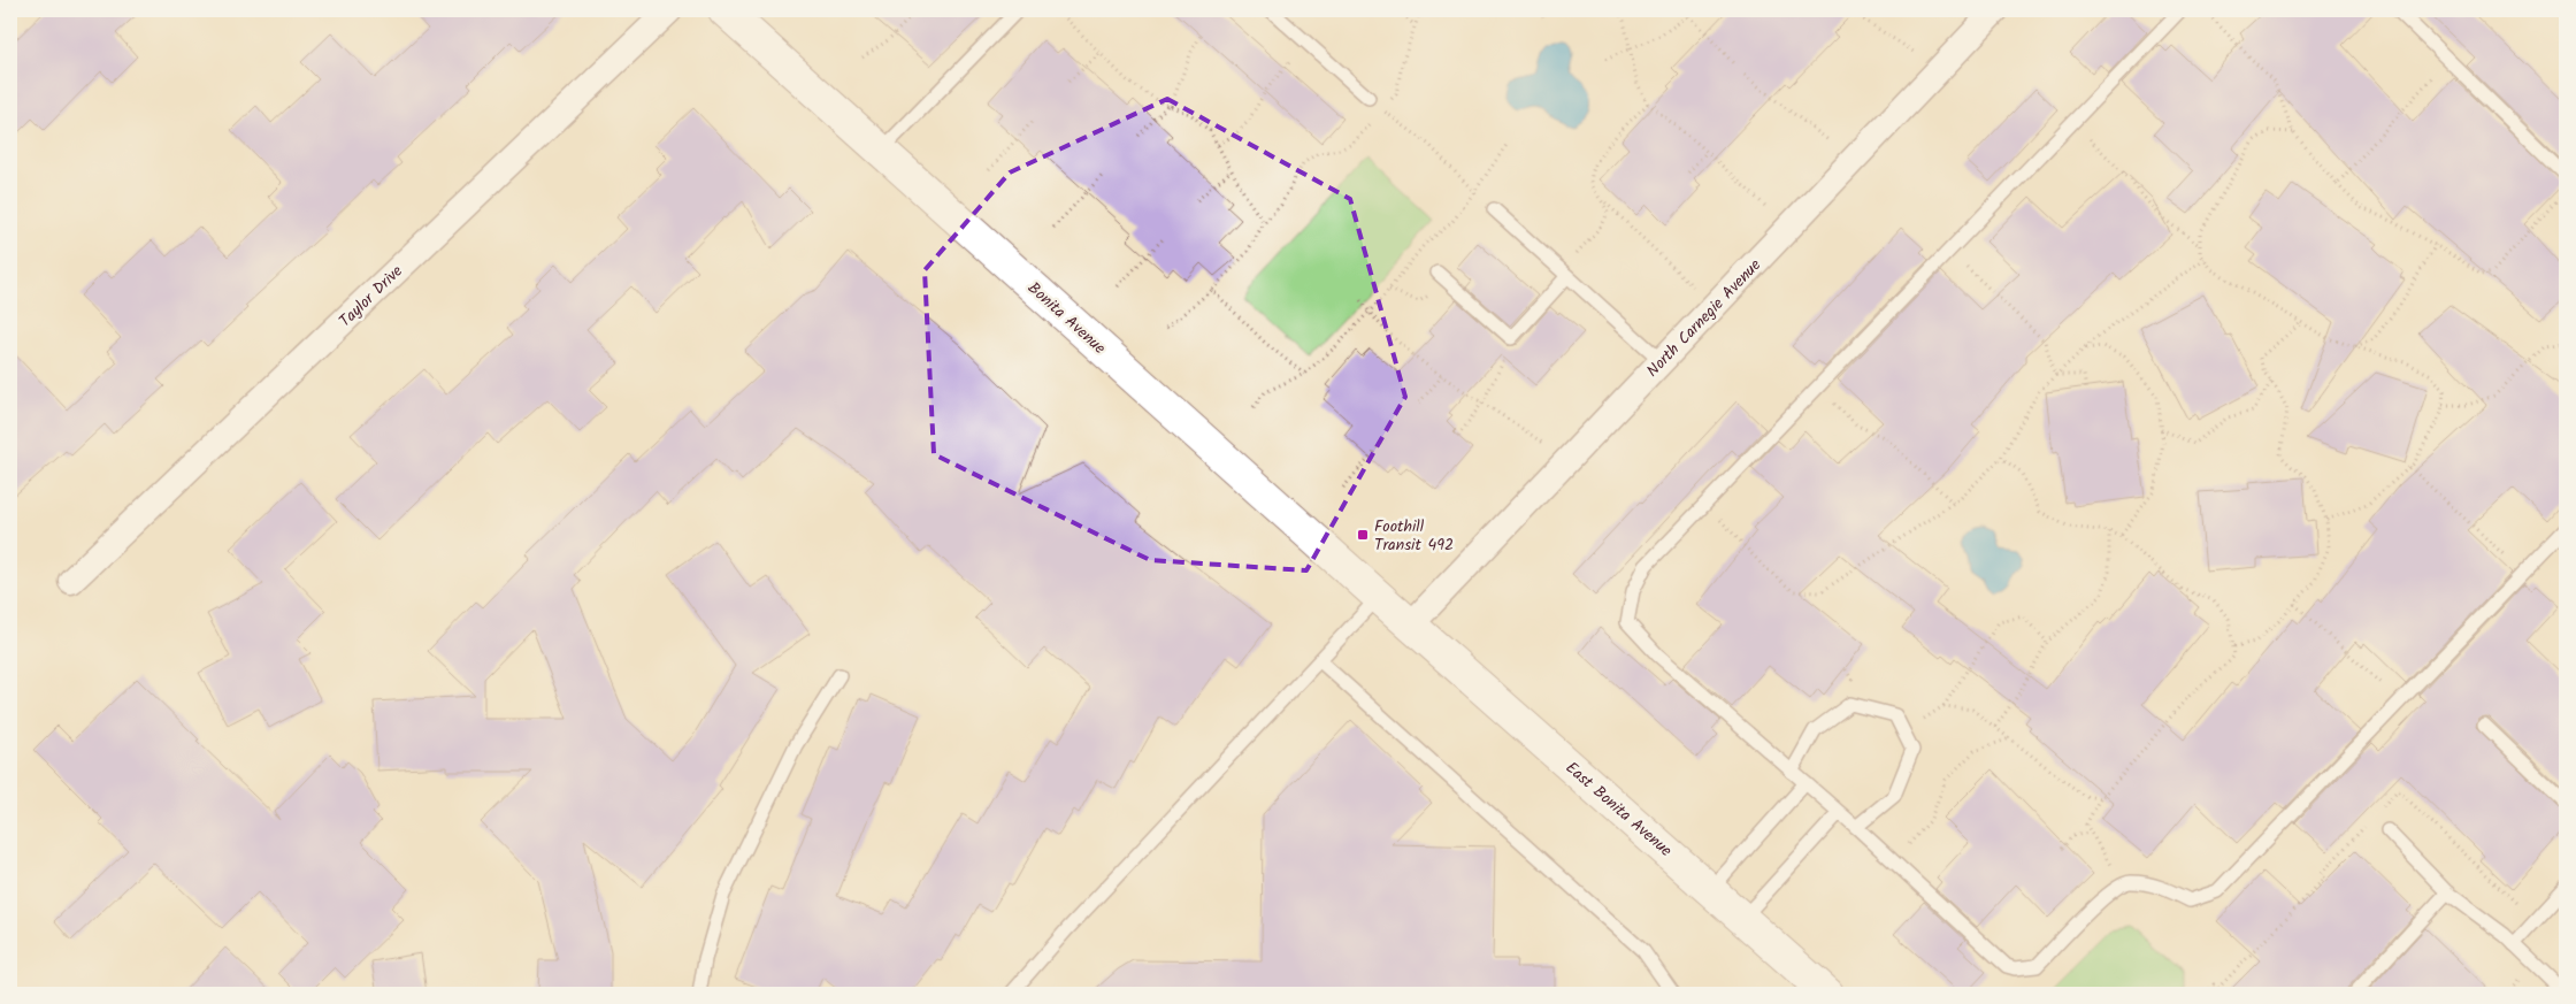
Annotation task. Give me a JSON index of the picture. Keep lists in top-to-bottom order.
{
  "streets": {
    "main road": ["Bonita Avenue", "East Bonita Avenue"],
    "street": ["Taylor Drive", "North Carnegie Avenue"]
  },
  "crossings": [
    ["Bonita Avenue", "North Carnegie Avenue"],
    ["Bonita Avenue", "East Bonita Avenue"],
    ["North Carnegie Avenue", "East Bonita Avenue"]
  ],
  "places": {
    "transit": ["Foothill Transit 492"]
  }
}
